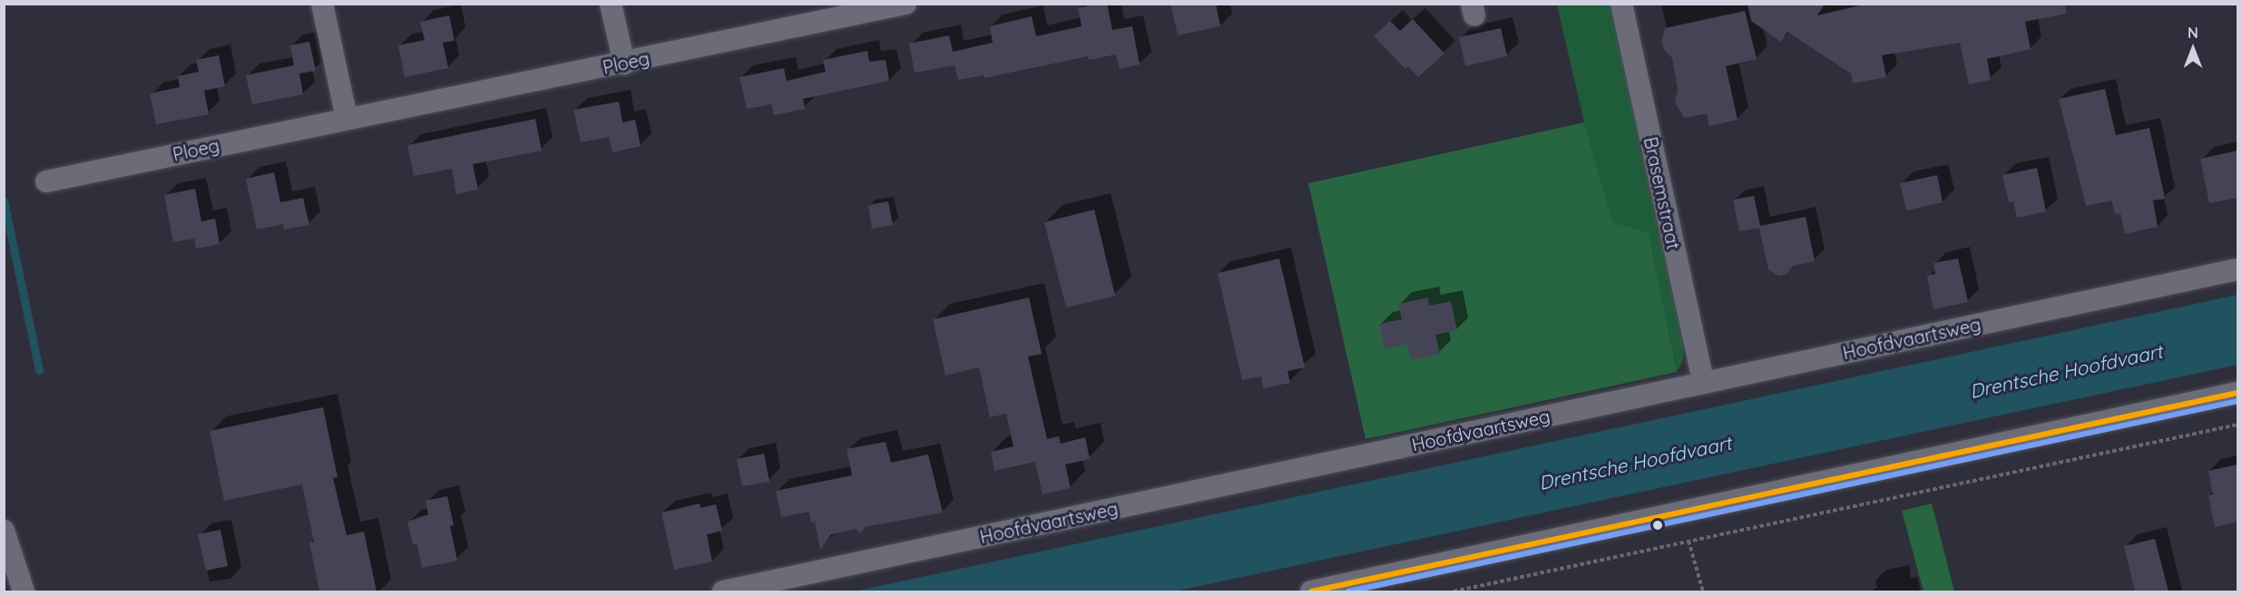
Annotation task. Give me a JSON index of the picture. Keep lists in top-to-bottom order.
{
  "streets": {
    "street": ["Ploeg", "Brasemstraat", "Hoofdvaartsweg"]
  },
  "crossings": [
    ["Brasemstraat", "Hoofdvaartsweg"]
  ],
  "water": ["Drentsche Hoofdvaart"],
  "north": "top"
}
